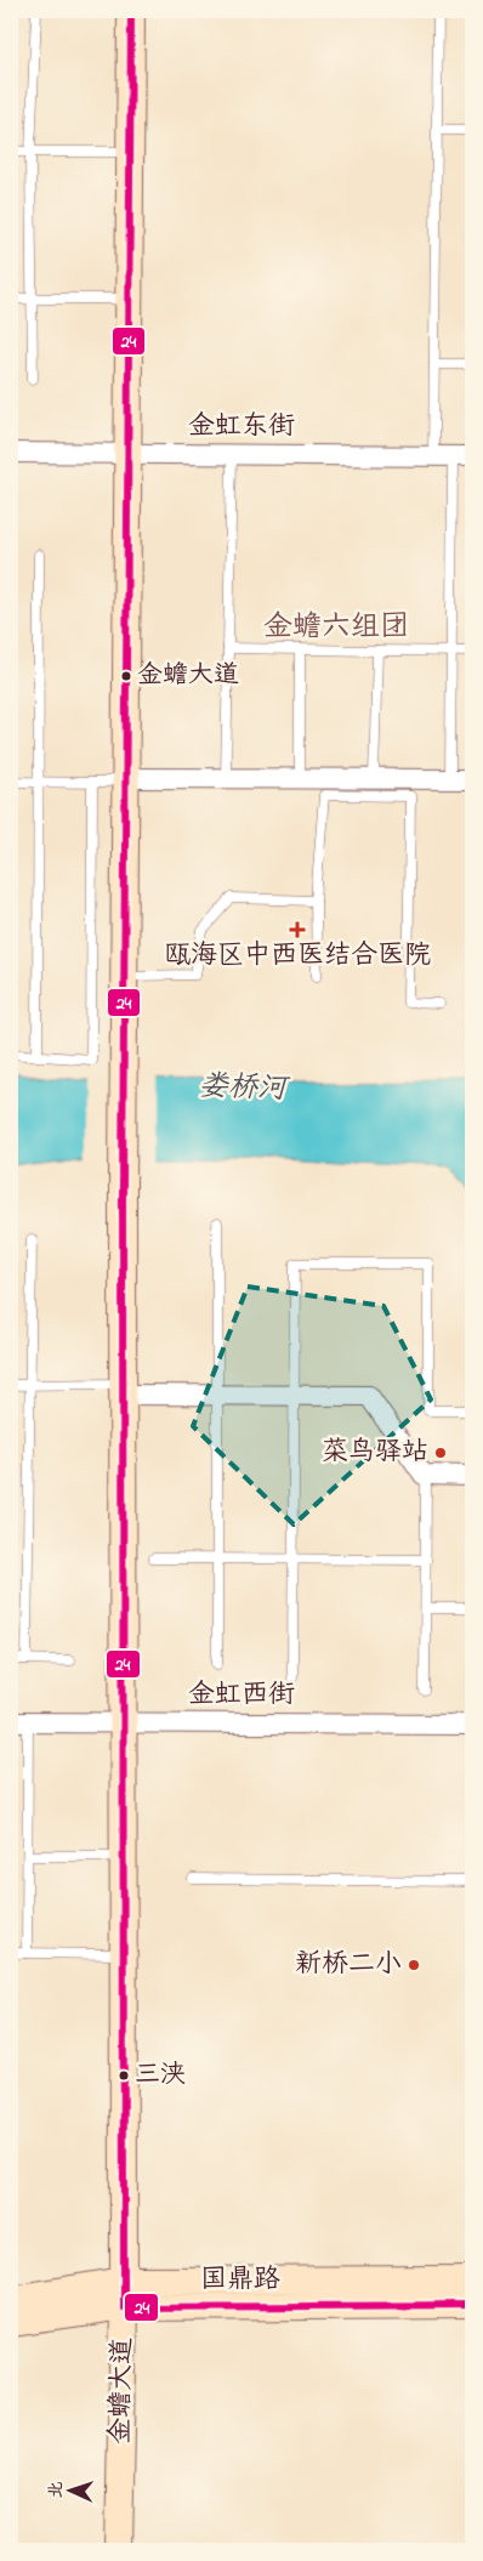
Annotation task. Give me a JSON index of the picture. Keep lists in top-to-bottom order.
{
  "streets": {
    "street": [
      "金虹东街",
      "金虹西街",
      "国鼎路",
      "金蟾大道"
    ]
  },
  "crossings": [
    ["金虹东街", "金蟾大道"],
    ["金虹西街", "金蟾大道"],
    ["国鼎路", "金蟾大道"]
  ],
  "districts": ["金蟾六组团"],
  "water": ["娄桥河"],
  "places": {
    "other": [
      "金蟾大道",
      "菜鸟驿站",
      "新桥二小",
      "三浃"
    ],
    "health": ["瓯海区中西医结合医院"]
  },
  "lines": ["transit line 24"],
  "north": "left"
}
